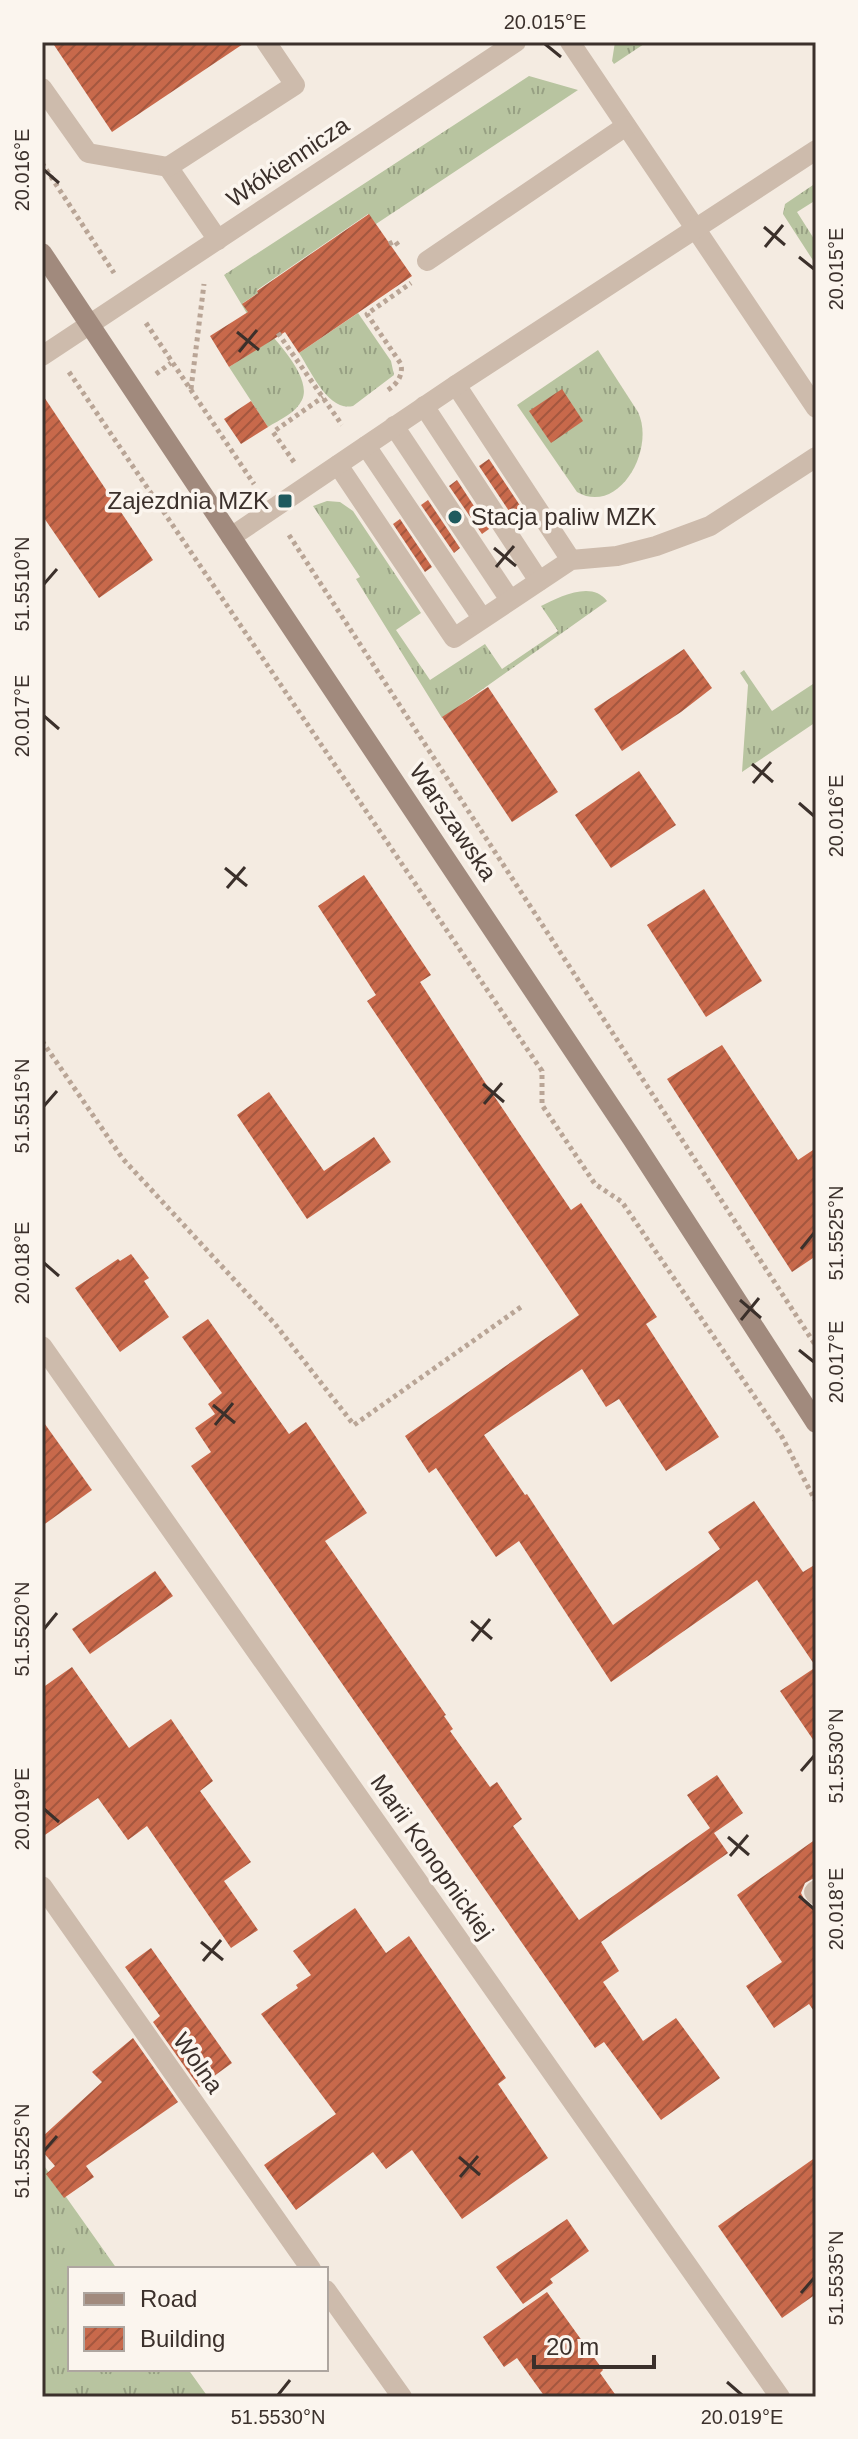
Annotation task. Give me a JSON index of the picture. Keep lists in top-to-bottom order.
{
  "streets": {
    "main road": ["Warszawska"],
    "street": ["Włókiennicza", "Marii Konopnickiej", "Wolna"]
  },
  "crossings": [
    ["Włókiennicza", "Warszawska"]
  ],
  "places": {
    "transit": ["Zajezdnia MZK"],
    "other": ["Stacja paliw MZK"]
  },
  "legend": ["Road", "Building"],
  "scale_bar": "20 m",
  "coordinates": [
    "20.015°E",
    "20.016°E",
    "51.5510°N",
    "20.017°E",
    "51.5515°N",
    "51.5525°N",
    "20.018°E",
    "51.5520°N",
    "51.5530°N",
    "20.019°E",
    "51.5535°N"
  ]
}
